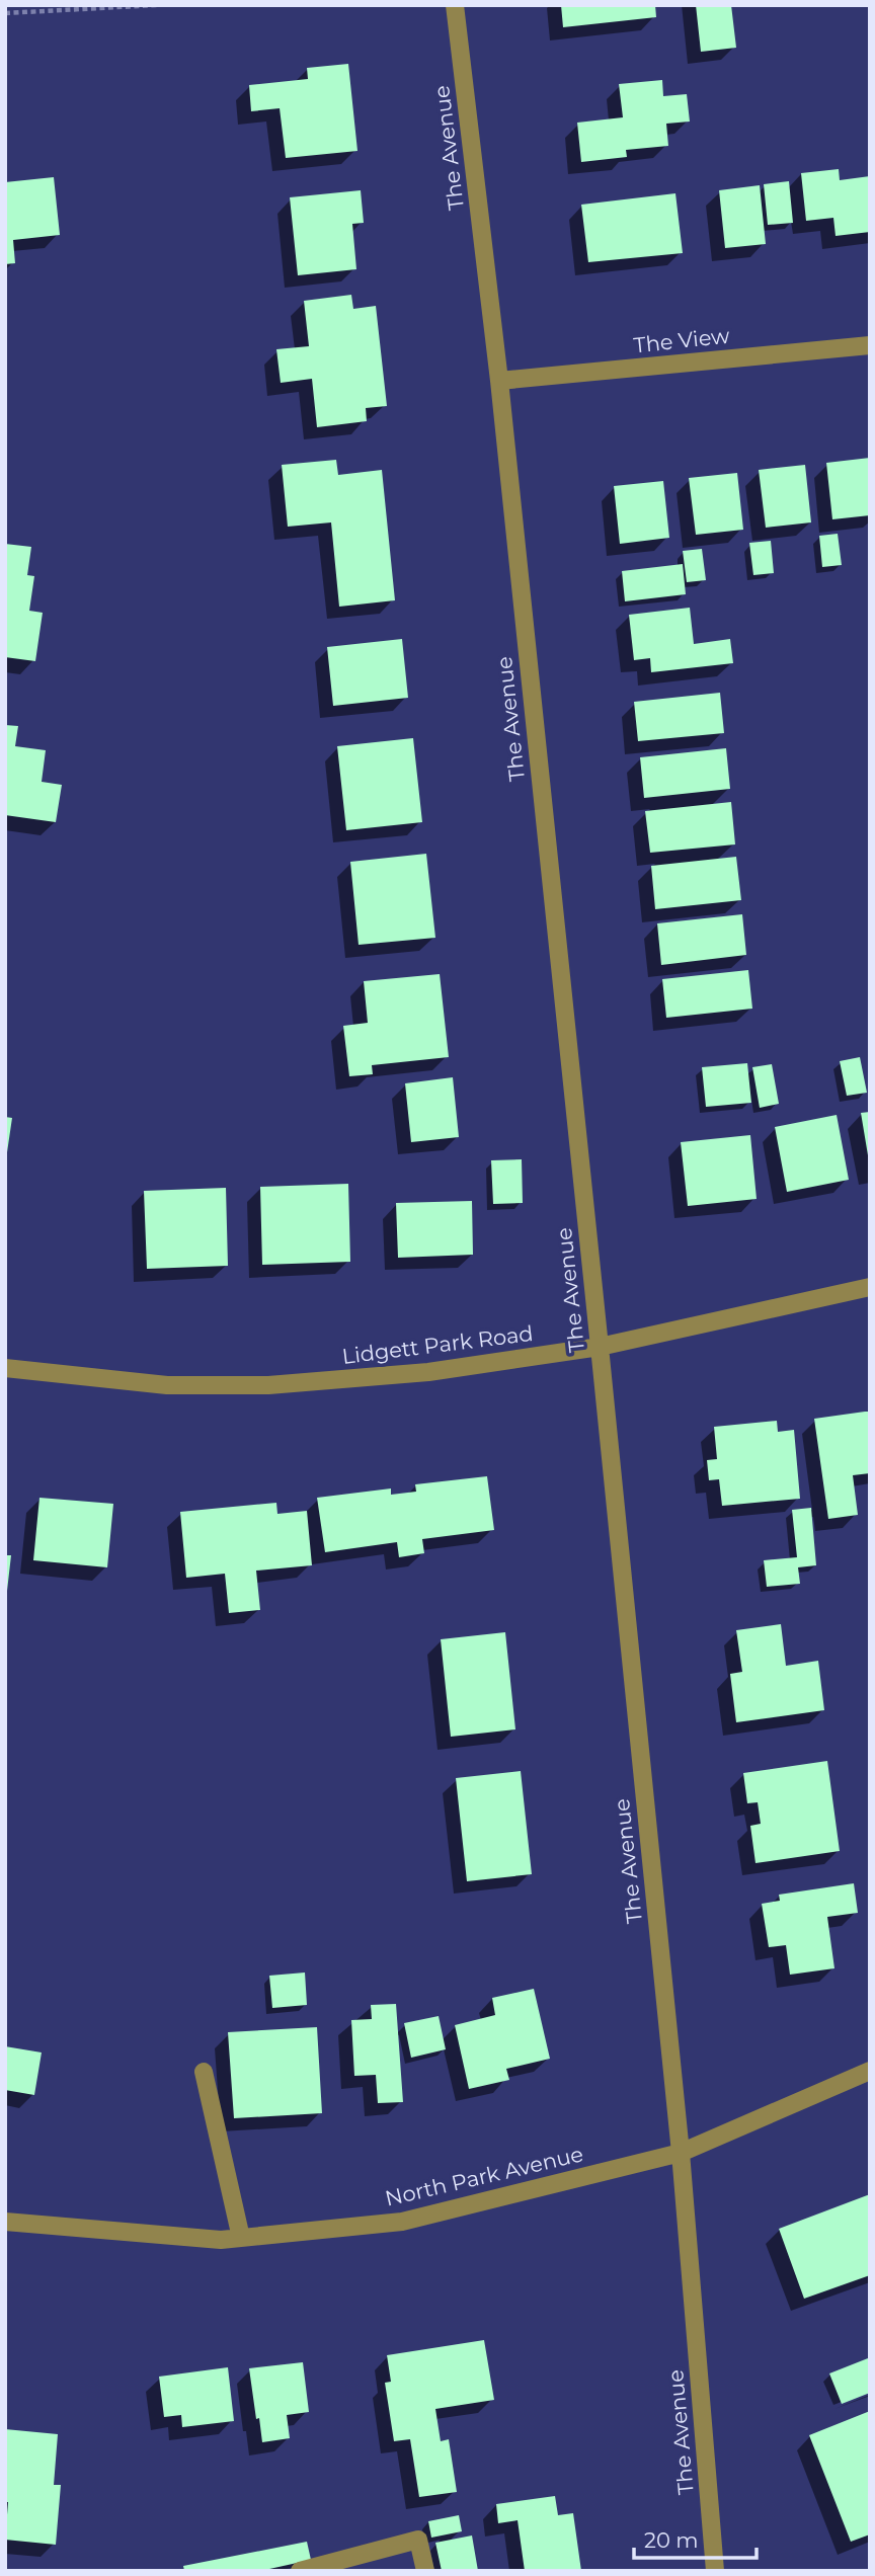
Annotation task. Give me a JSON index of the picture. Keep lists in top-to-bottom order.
{
  "streets": {
    "street": [
      "The Avenue",
      "The View",
      "Lidgett Park Road",
      "North Park Avenue"
    ]
  },
  "crossings": [
    ["The Avenue", "The View"],
    ["The Avenue", "Lidgett Park Road"],
    ["The Avenue", "North Park Avenue"]
  ],
  "scale_bar": "20 m"
}
